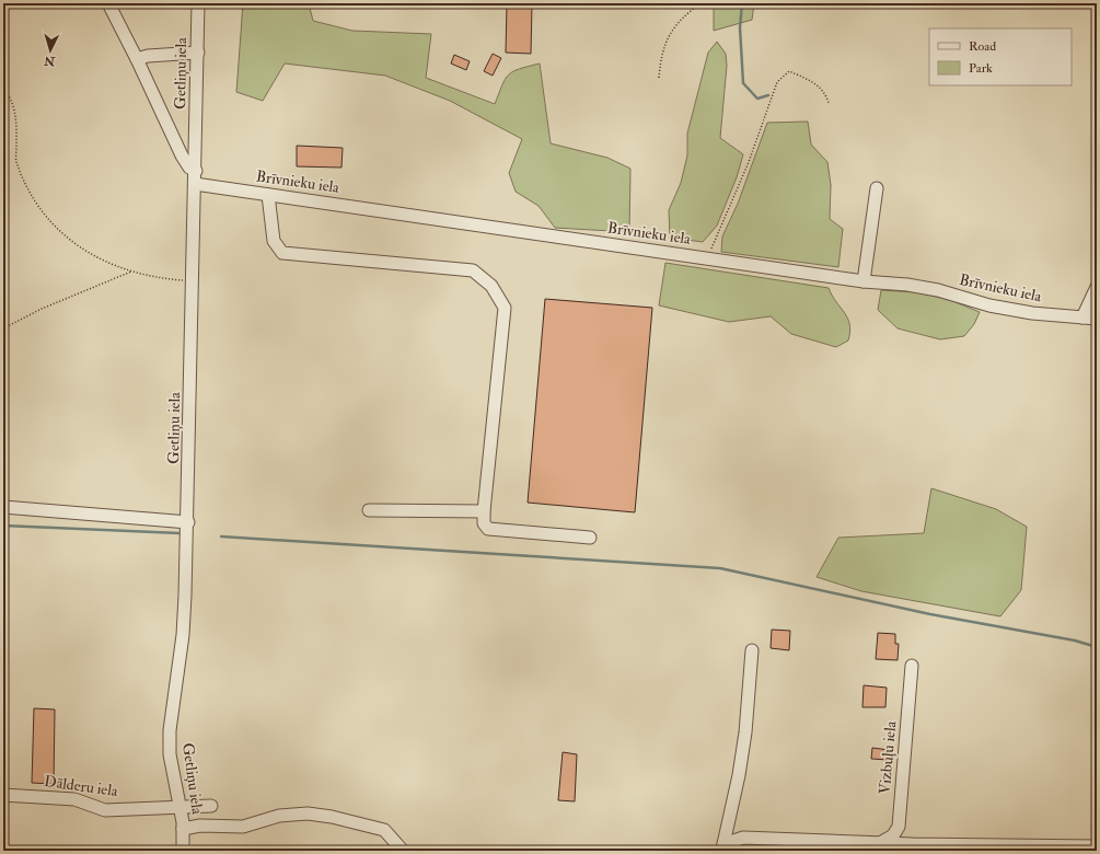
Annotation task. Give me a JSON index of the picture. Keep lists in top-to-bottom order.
{
  "streets": {
    "street": [
      "Getliņu iela",
      "Brīvnieku iela",
      "Vizbuļu iela",
      "Dālderu iela"
    ]
  },
  "crossings": [
    ["Getliņu iela", "Brīvnieku iela"],
    ["Getliņu iela", "Dālderu iela"]
  ],
  "legend": ["Road", "Park"],
  "north": "bottom"
}
